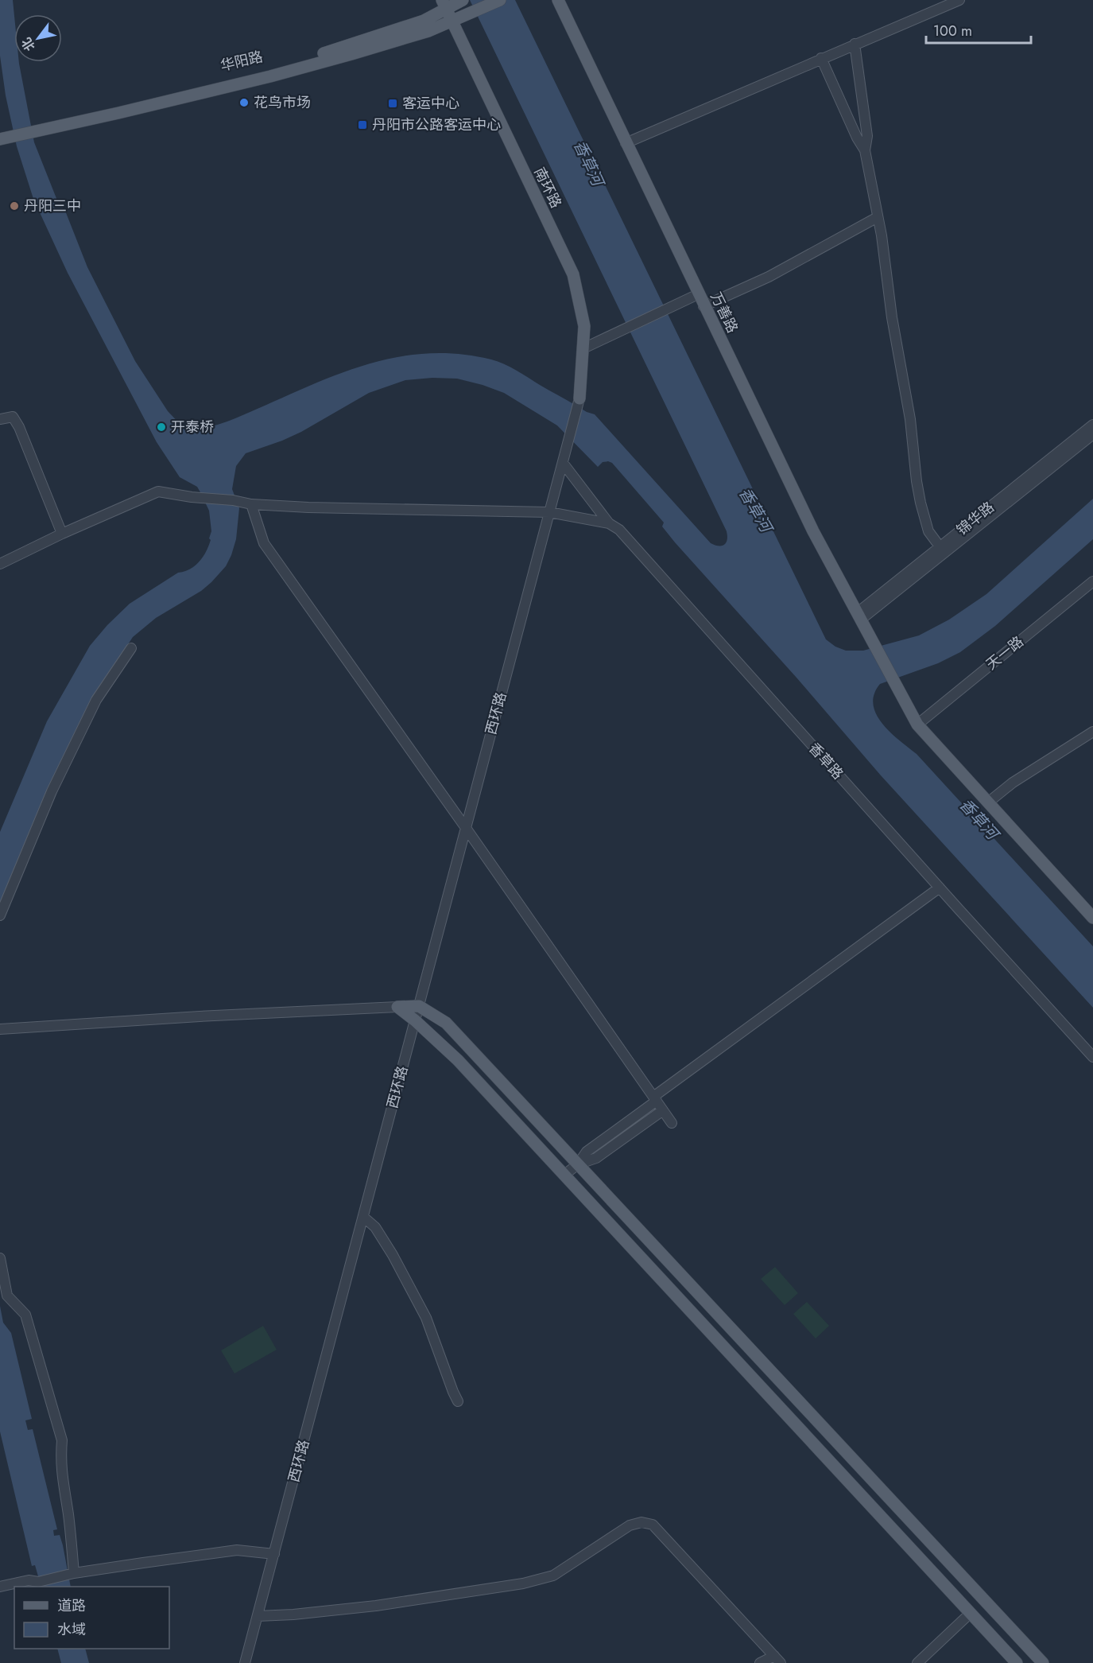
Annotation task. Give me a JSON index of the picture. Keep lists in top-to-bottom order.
{
  "streets": {
    "main road": ["华阳路", "南环路", "万善路"],
    "street": [
      "锦华路",
      "天一路",
      "西环路",
      "香草路"
    ]
  },
  "crossings": [
    ["华阳路", "南环路"],
    ["万善路", "锦华路"],
    ["万善路", "天一路"]
  ],
  "water": ["香草河"],
  "places": {
    "other": ["花鸟市场", "丹阳三中", "开泰桥"],
    "transit": ["客运中心", "丹阳市公路客运中心"]
  },
  "legend": ["道路", "水域"],
  "scale_bar": "100 m",
  "north": "bottom left"
}
